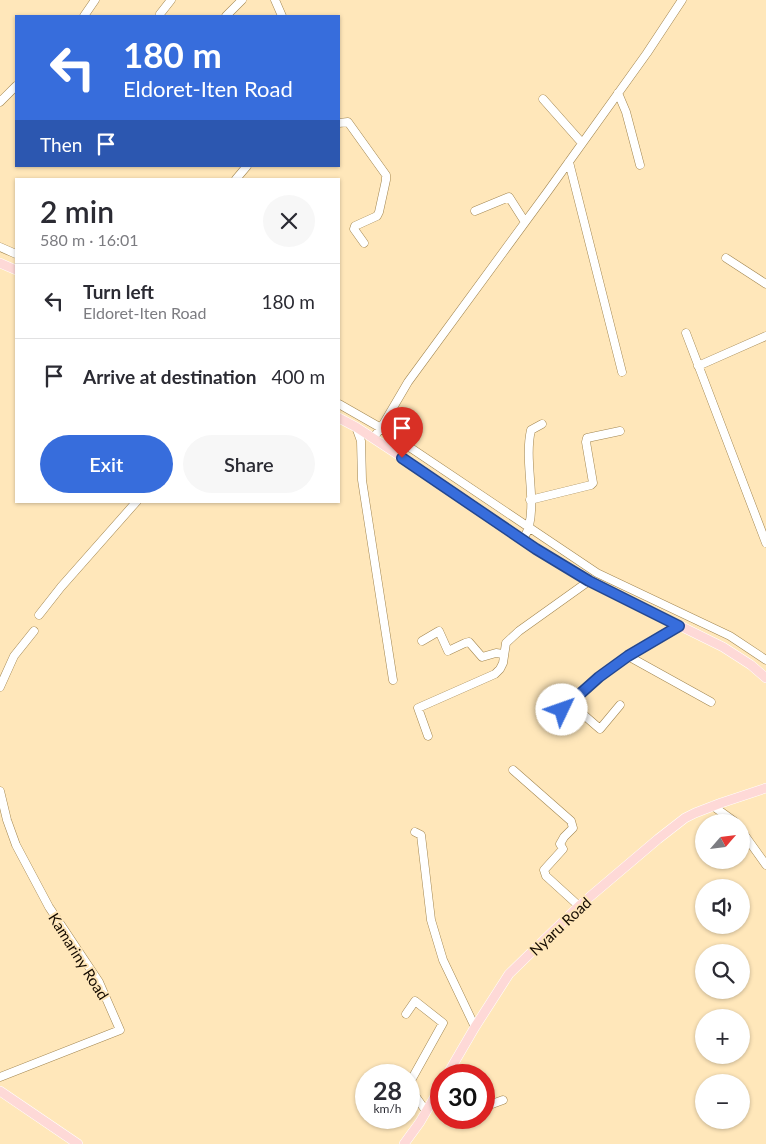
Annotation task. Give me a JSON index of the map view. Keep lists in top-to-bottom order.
{
  "streets": {
    "main road": ["Nyaru Road"],
    "street": ["Kamariny Road"]
  },
  "north": "top right",
  "page": {
    "turn": ["180 m", "Eldoret-Iten Road"],
    "then": "Then",
    "heading": ["2 min", "580 m · 16:01"],
    "list": [
      {
        "name": "Turn left",
        "note": "Eldoret-Iten Road",
        "value": "180 m"
      },
      {
        "name": "Arrive at destination",
        "value": "400 m"
      }
    ],
    "buttons": ["Exit", "Share"],
    "map_buttons": ["+", "−"],
    "speed": "28 km/h",
    "limit": "30"
  }
}
